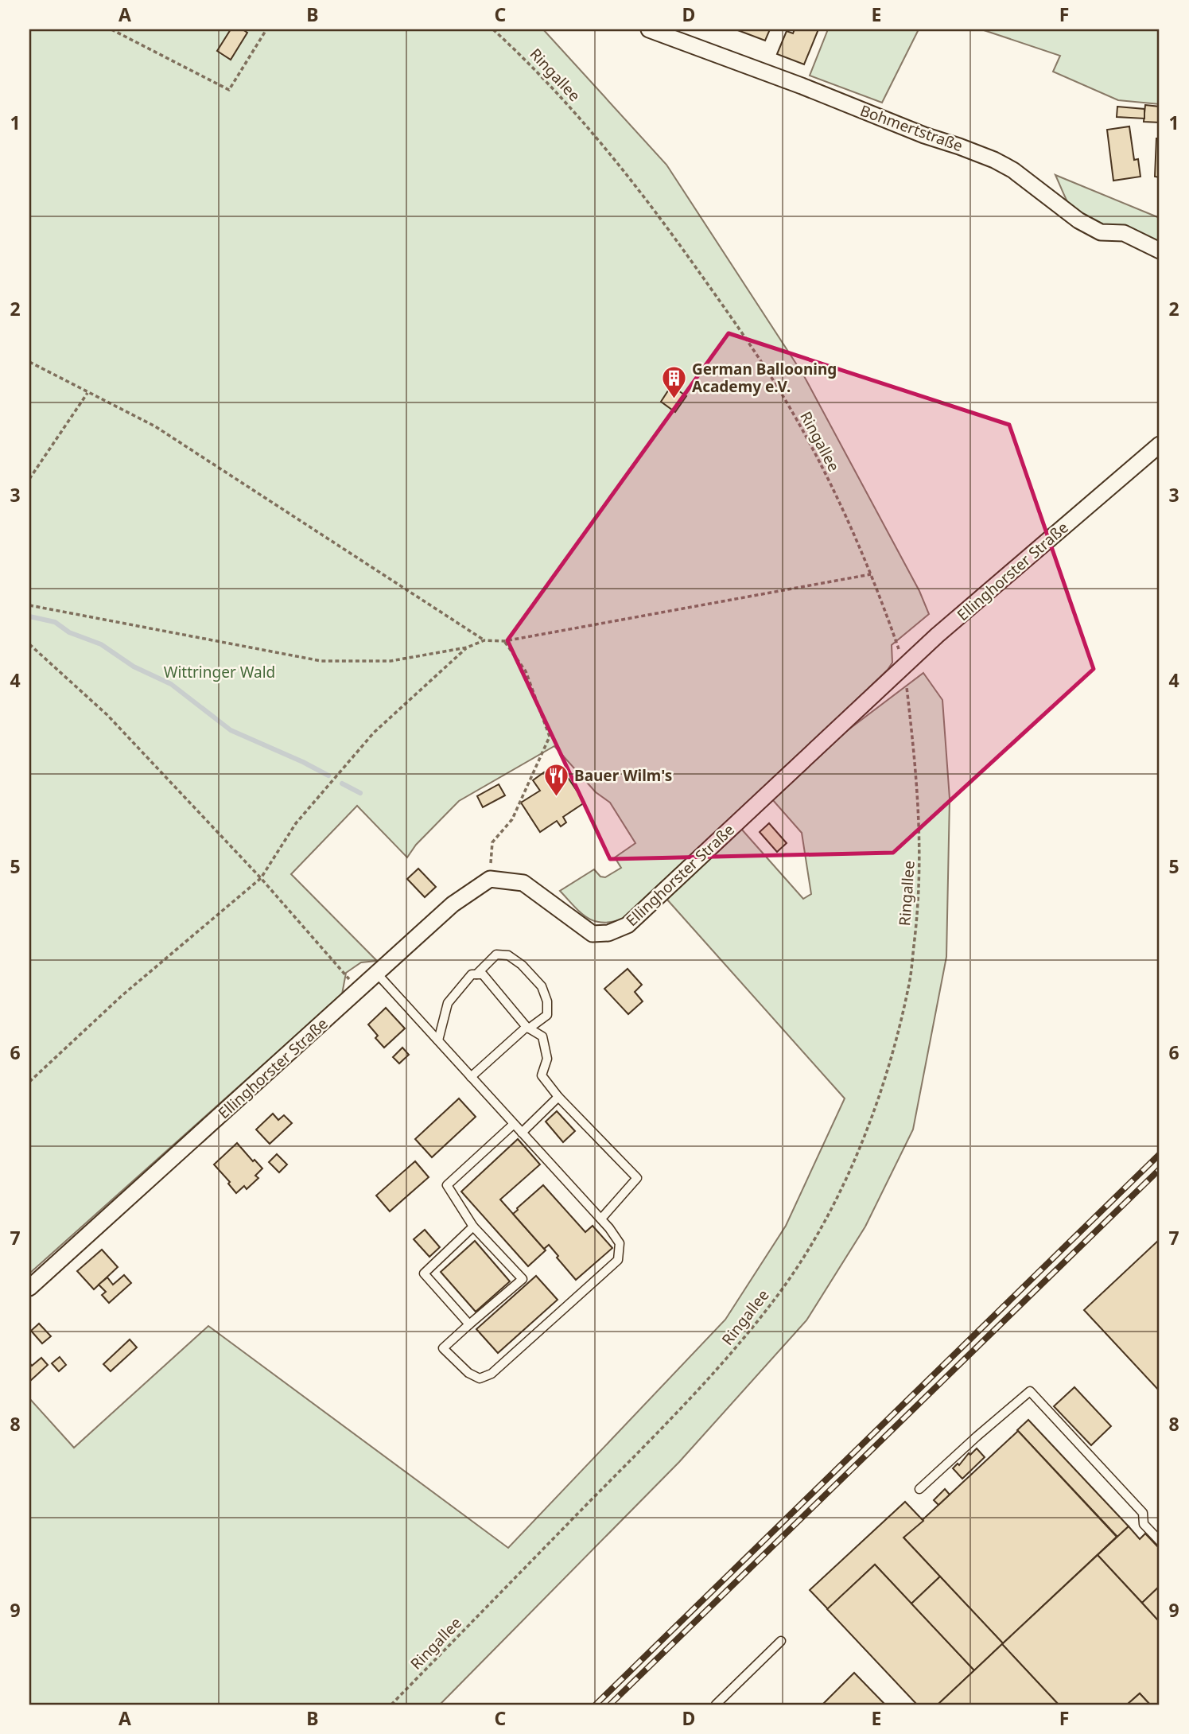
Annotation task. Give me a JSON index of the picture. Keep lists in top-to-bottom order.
{
  "streets": {
    "street": ["Bohmertstraße", "Ellinghorster Straße"],
    "path": ["Ringallee"]
  },
  "crossings": [
    ["Ringallee", "Ellinghorster Straße"]
  ],
  "parks": ["Wittringer Wald"],
  "places": {
    "building": ["German Ballooning Academy e.V."],
    "restaurant": ["Bauer Wilm's"]
  },
  "grid": {
    "columns": [
      "A",
      "B",
      "C",
      "D",
      "E",
      "F"
    ],
    "rows": [
      "1",
      "2",
      "3",
      "4",
      "5",
      "6",
      "7",
      "8",
      "9"
    ]
  }
}
